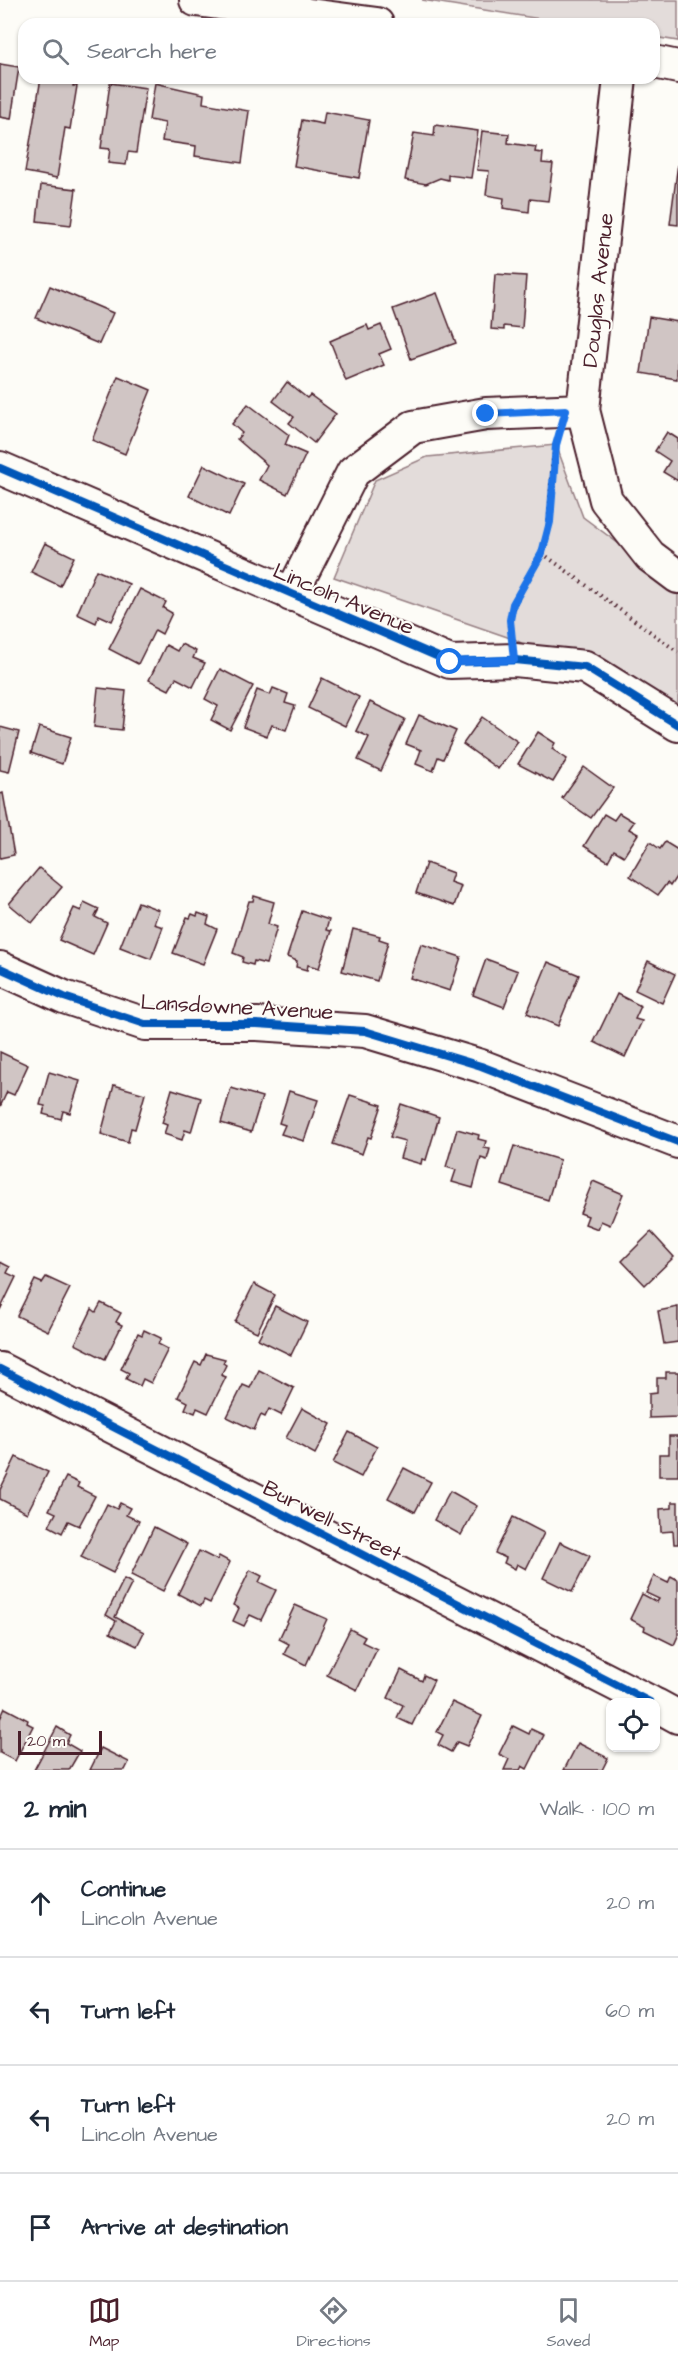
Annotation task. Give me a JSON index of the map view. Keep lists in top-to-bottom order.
{
  "streets": {
    "street": [
      "Douglas Avenue",
      "Lincoln Avenue",
      "Lansdowne Avenue",
      "Burwell Street"
    ]
  },
  "crossings": [
    ["Douglas Avenue", "Lincoln Avenue"]
  ],
  "scale_bar": "20 m",
  "page": {
    "search": "Search here",
    "scale": "20 m",
    "heading": ["2 min", "Walk · 100 m"],
    "list": [
      ["Continue", "Lincoln Avenue", "20 m"],
      ["Turn left", "60 m"],
      ["Turn left", "Lincoln Avenue", "20 m"],
      "Arrive at destination"
    ],
    "nav": ["Map", "Directions", "Saved"]
  }
}
